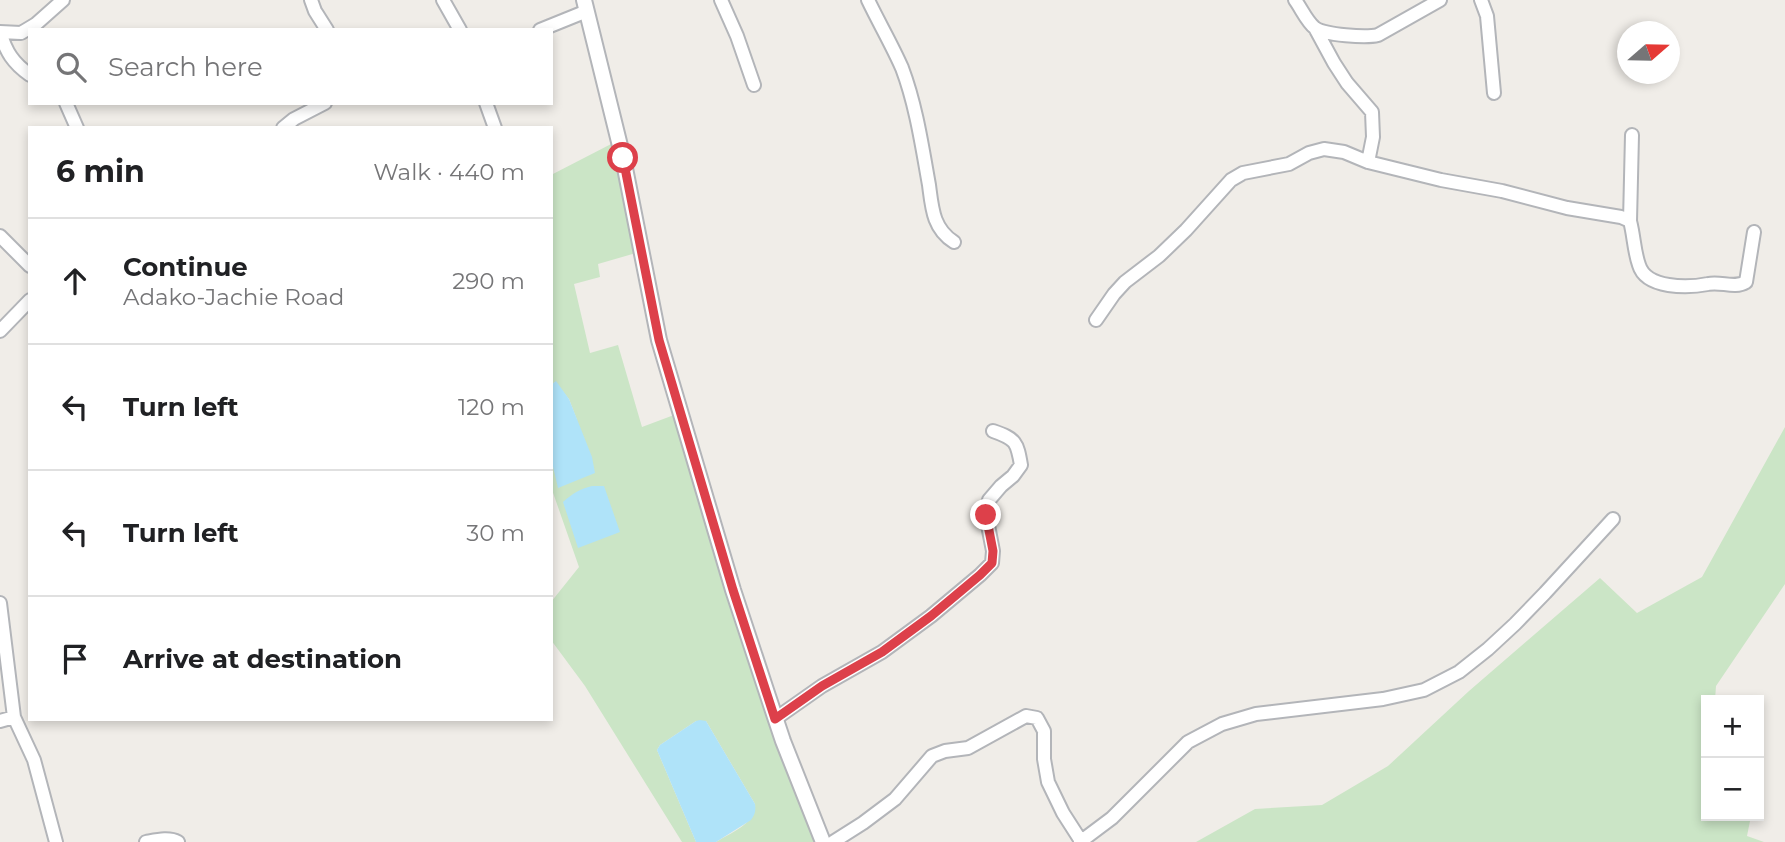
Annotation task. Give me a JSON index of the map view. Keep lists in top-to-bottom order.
{
  "north": "right",
  "page": {
    "search": "Search here",
    "heading": ["6 min", "Walk · 440 m"],
    "list": [
      ["Continue", "Adako-Jachie Road", "290 m"],
      ["Turn left", "120 m"],
      ["Turn left", "30 m"],
      "Arrive at destination"
    ],
    "map_buttons": ["+", "−"]
  }
}
